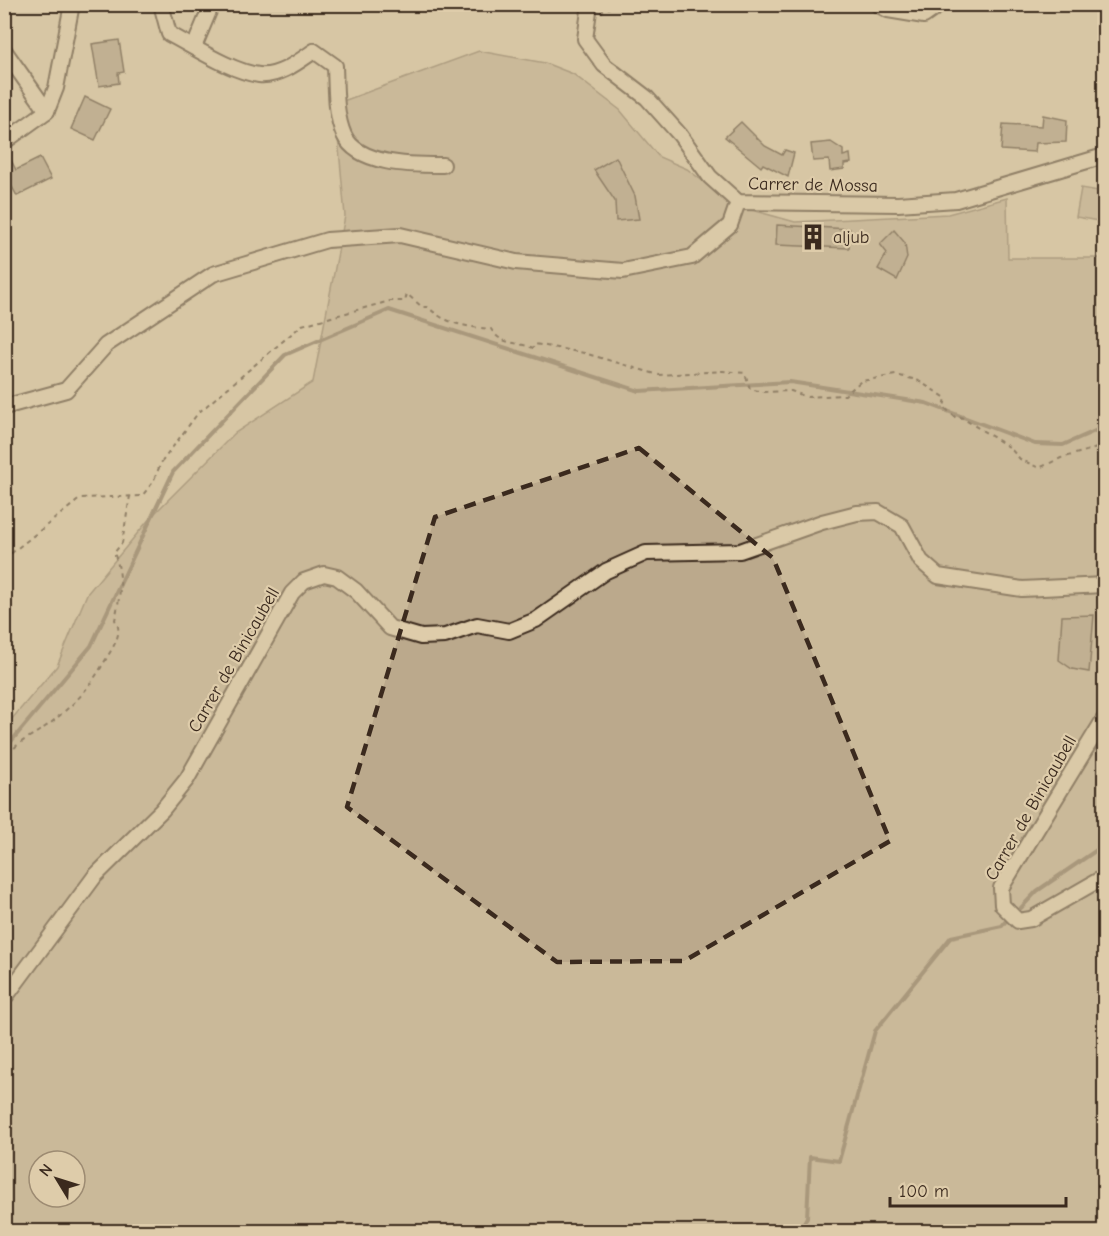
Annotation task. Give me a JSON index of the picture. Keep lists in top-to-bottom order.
{
  "streets": {
    "street": ["Carrer de Mossa", "Carrer de Binicaubell"]
  },
  "places": {
    "building": ["aljub"]
  },
  "scale_bar": "100 m",
  "north": "top left"
}
